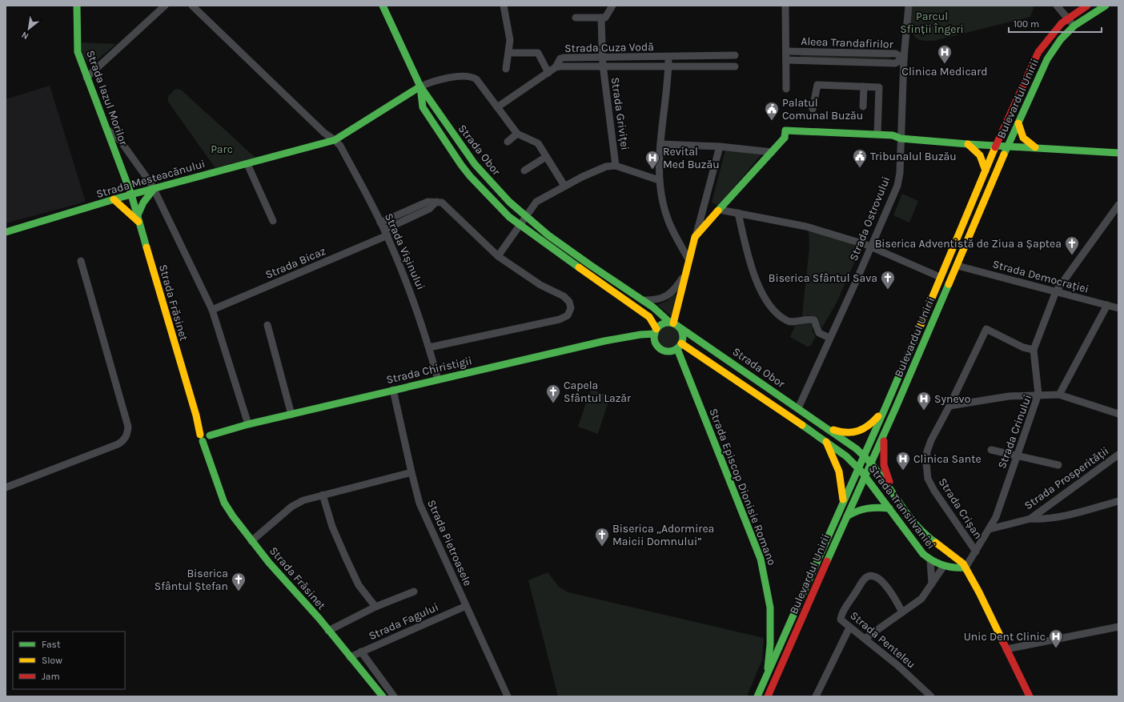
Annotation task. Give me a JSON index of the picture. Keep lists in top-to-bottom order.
{
  "streets": {
    "main road": [
      "Strada Iazul Morilor",
      "Bulevardul Unirii",
      "Strada Obor",
      "Strada Mesteacănului",
      "Strada Frăsinet",
      "Strada Chiristigii",
      "Strada Episcop Dionisie Romano",
      "Strada Transilvaniei"
    ],
    "street": [
      "Aleea Trandafirilor",
      "Strada Cuza Vodă",
      "Strada Griviței",
      "Strada Ostrovului",
      "Strada Vișinului",
      "Strada Bicaz",
      "Strada Democrației",
      "Strada Crinului",
      "Strada Prosperității",
      "Strada Crișan",
      "Strada Pietroasele",
      "Strada Fagului",
      "Strada Penteleu"
    ]
  },
  "crossings": [
    ["Aleea Trandafirilor", "Strada Ostrovului"],
    ["Strada Cuza Vodă", "Strada Griviței"],
    ["Strada Iazul Morilor", "Strada Mesteacănului"],
    ["Strada Iazul Morilor", "Strada Frăsinet"],
    ["Bulevardul Unirii", "Strada Obor"],
    ["Bulevardul Unirii", "Strada Democrației"],
    ["Bulevardul Unirii", "Strada Episcop Dionisie Romano"],
    ["Bulevardul Unirii", "Strada Transilvaniei"],
    ["Strada Obor", "Strada Mesteacănului"],
    ["Strada Obor", "Strada Ostrovului"],
    ["Strada Obor", "Strada Chiristigii"],
    ["Strada Obor", "Strada Episcop Dionisie Romano"],
    ["Strada Obor", "Strada Transilvaniei"],
    ["Strada Mesteacănului", "Strada Vișinului"],
    ["Strada Mesteacănului", "Strada Frăsinet"],
    ["Strada Vișinului", "Strada Bicaz"],
    ["Strada Vișinului", "Strada Chiristigii"],
    ["Strada Frăsinet", "Strada Chiristigii"],
    ["Strada Frăsinet", "Strada Fagului"],
    ["Strada Chiristigii", "Strada Episcop Dionisie Romano"],
    ["Strada Chiristigii", "Strada Pietroasele"],
    ["Strada Crinului", "Strada Prosperității"],
    ["Strada Crinului", "Strada Transilvaniei"],
    ["Strada Crinului", "Strada Crișan"],
    ["Strada Pietroasele", "Strada Fagului"]
  ],
  "parks": ["Parcul Sfinții Îngeri", "Parc"],
  "places": {
    "hospital": [
      "Clinica Medicard",
      "Revital Med Buzău",
      "Synevo",
      "Clinica Sante",
      "Unic Dent Clinic"
    ],
    "public building": ["Palatul Comunal Buzău", "Tribunalul Buzău"],
    "church": [
      "Biserica Adventistă de Ziua a Șaptea",
      "Biserica Sfântul Sava",
      "Capela Sfântul Lazăr",
      "Biserica „Adormirea Maicii Domnului”",
      "Biserica Sfântul Ștefan"
    ]
  },
  "legend": ["Fast", "Slow", "Jam"],
  "scale_bar": "100 m",
  "north": "bottom left"
}
